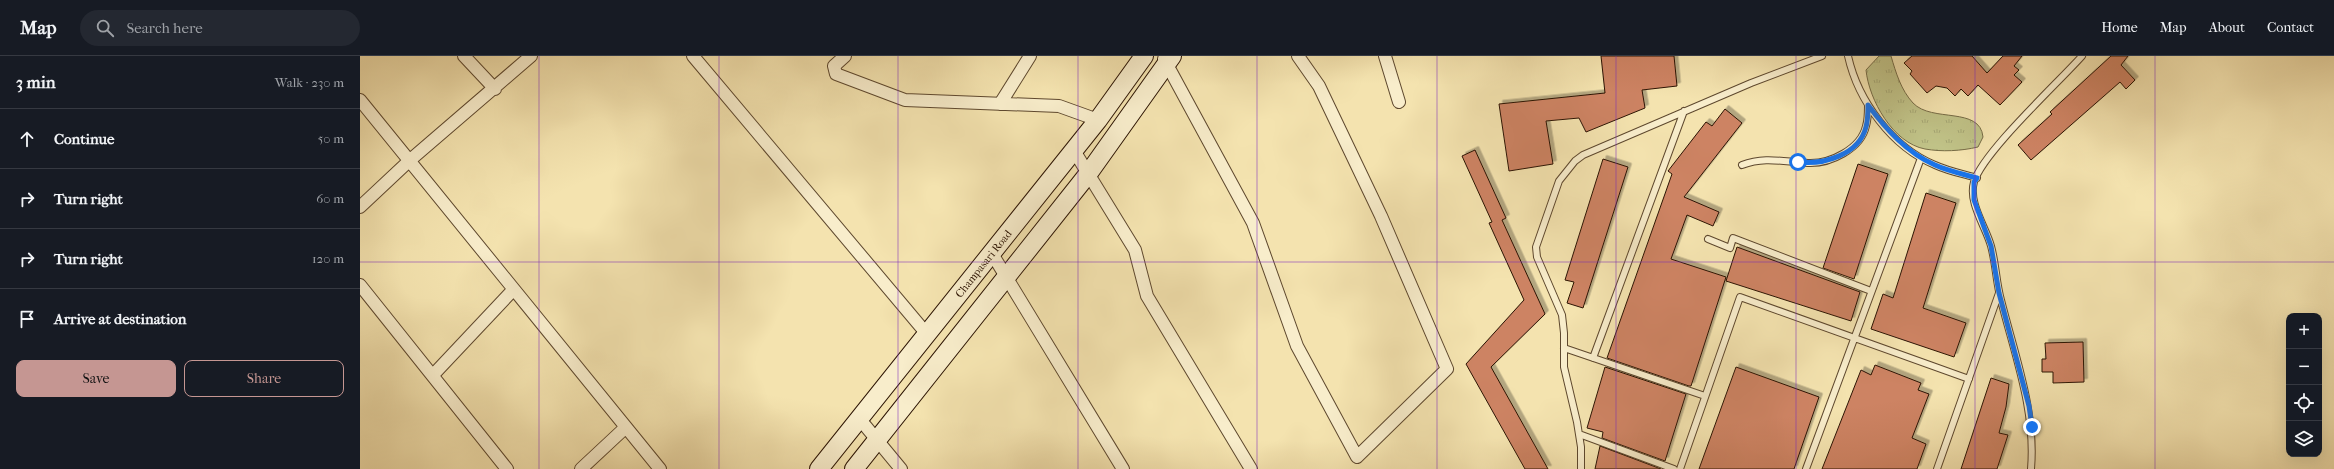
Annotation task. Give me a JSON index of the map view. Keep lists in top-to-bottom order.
{
  "streets": {
    "main road": ["Champasari Road"]
  },
  "page": {
    "header": "Map",
    "search": "Search here",
    "nav": [
      "Home",
      "Map",
      "About",
      "Contact"
    ],
    "heading": ["3 min", "Walk · 230 m"],
    "list": [
      ["Continue", "50 m"],
      ["Turn right", "60 m"],
      ["Turn right", "120 m"],
      "Arrive at destination"
    ],
    "map_buttons": ["+", "−"],
    "buttons": ["Save", "Share"]
  }
}
